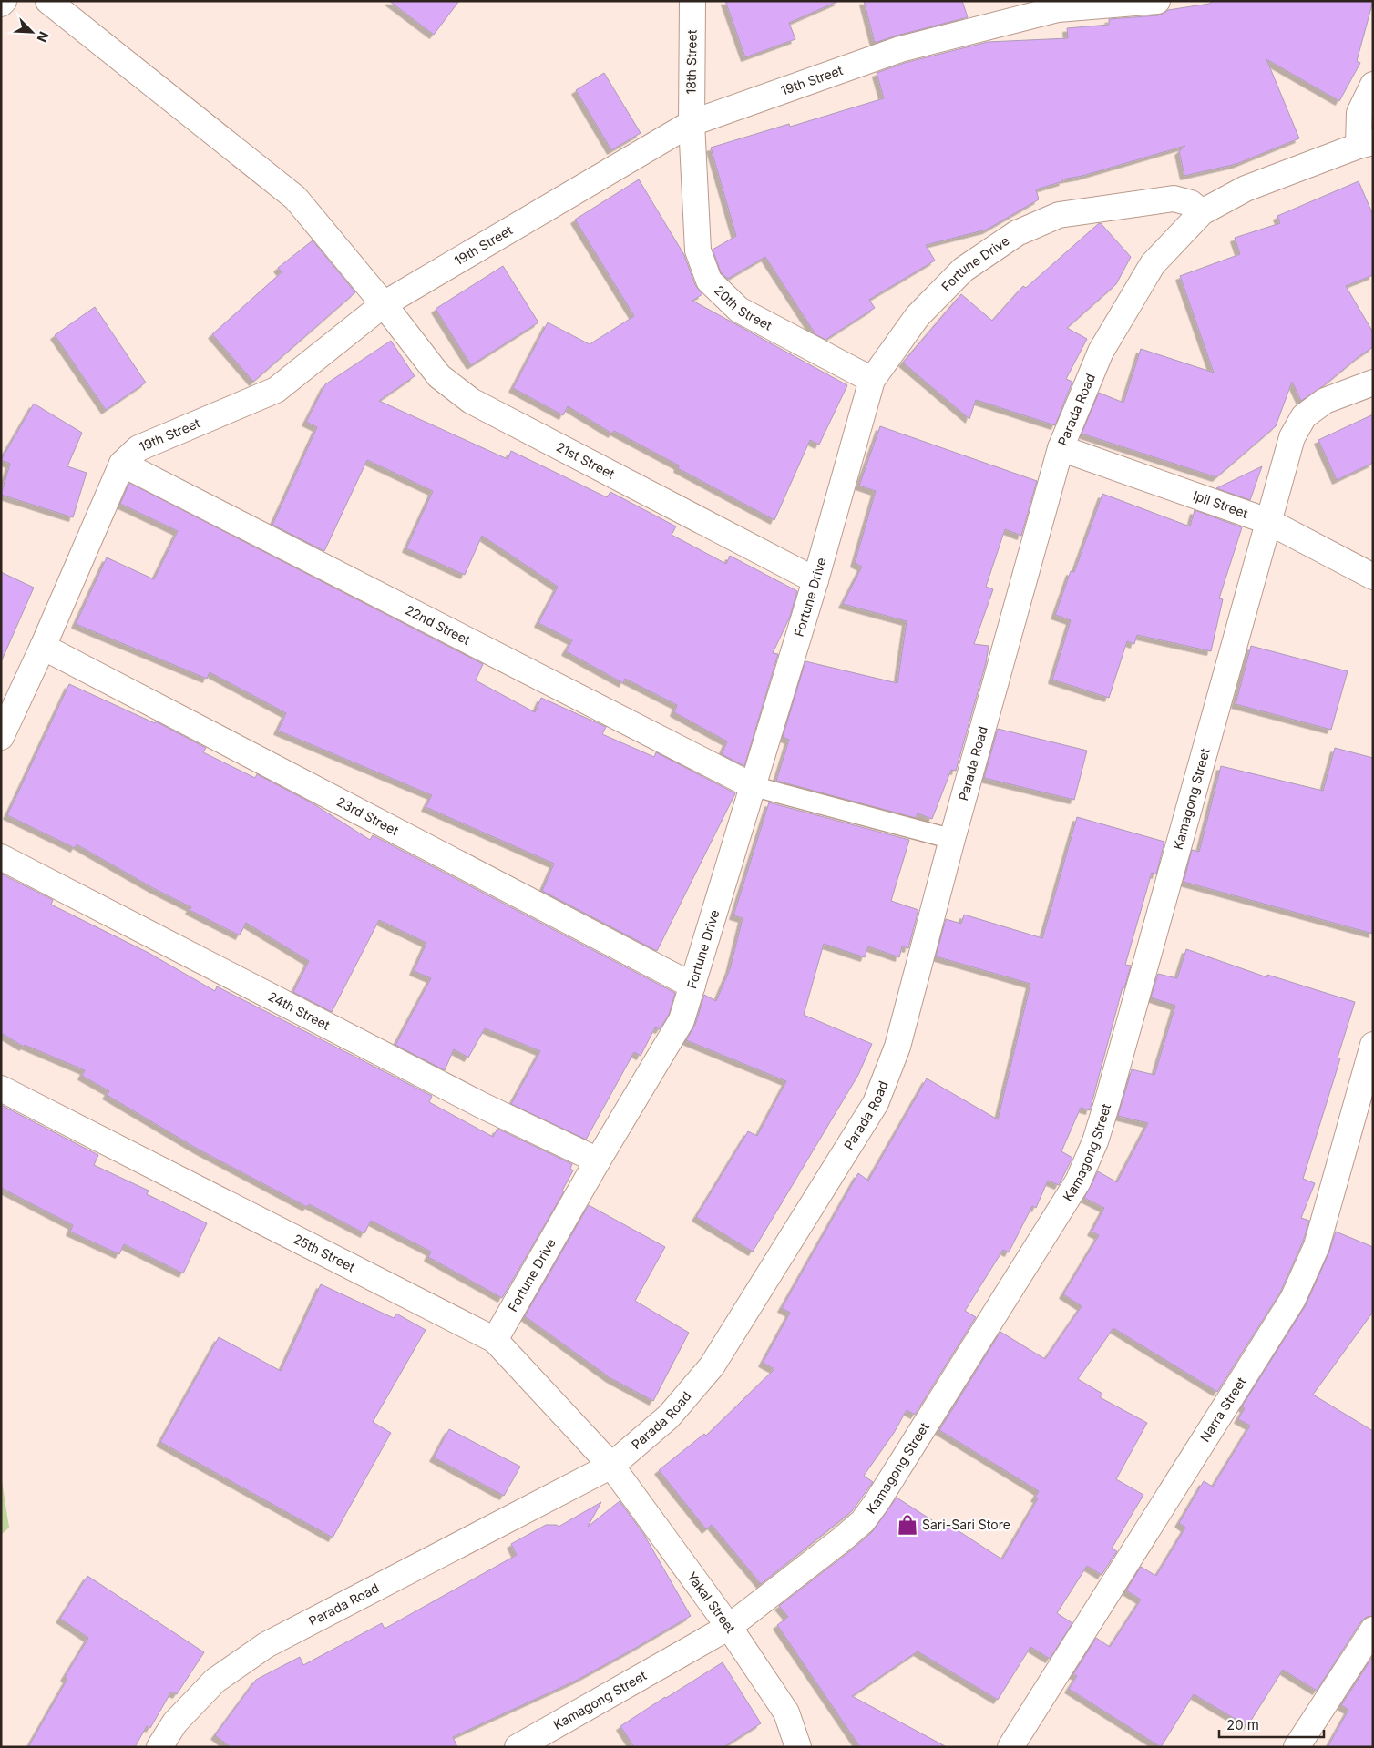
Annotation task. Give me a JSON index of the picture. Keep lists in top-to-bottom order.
{
  "streets": {
    "street": [
      "18th Street",
      "19th Street",
      "Fortune Drive",
      "20th Street",
      "Parada Road",
      "21st Street",
      "Ipil Street",
      "22nd Street",
      "Kamagong Street",
      "23rd Street",
      "24th Street",
      "25th Street",
      "Narra Street",
      "Yakal Street"
    ]
  },
  "crossings": [
    ["18th Street", "19th Street"],
    ["18th Street", "20th Street"],
    ["19th Street", "20th Street"],
    ["19th Street", "21st Street"],
    ["19th Street", "22nd Street"],
    ["19th Street", "23rd Street"],
    ["Fortune Drive", "20th Street"],
    ["Fortune Drive", "Parada Road"],
    ["Fortune Drive", "21st Street"],
    ["Fortune Drive", "22nd Street"],
    ["Fortune Drive", "23rd Street"],
    ["Fortune Drive", "24th Street"],
    ["Fortune Drive", "25th Street"],
    ["Parada Road", "Ipil Street"],
    ["Parada Road", "25th Street"],
    ["Parada Road", "Yakal Street"],
    ["Ipil Street", "Kamagong Street"],
    ["Kamagong Street", "Yakal Street"],
    ["25th Street", "Yakal Street"]
  ],
  "places": {
    "shop": ["Sari-Sari Store"]
  },
  "scale_bar": "20 m",
  "north": "bottom right"
}
